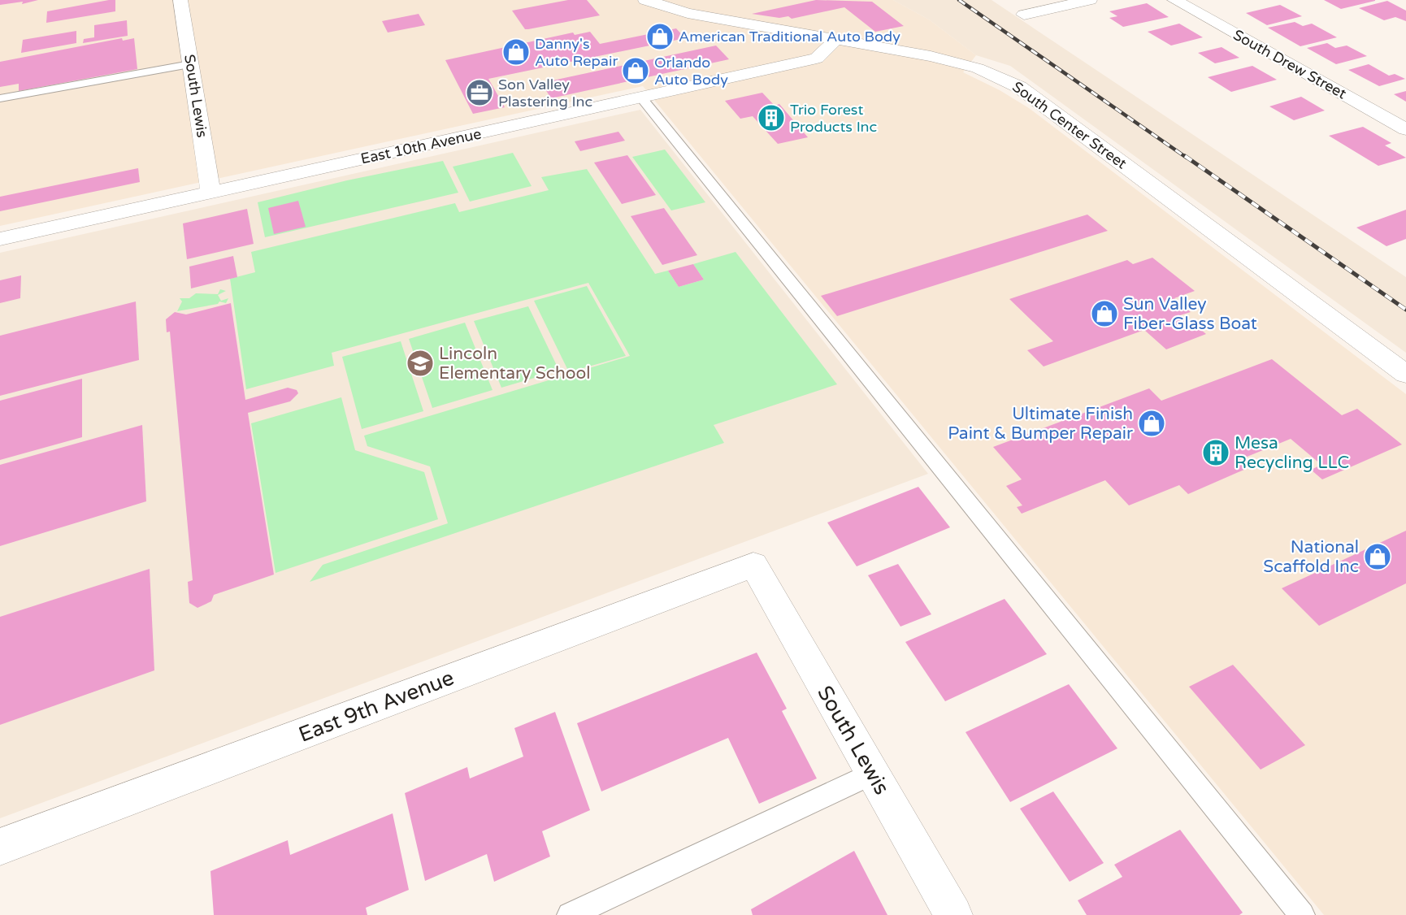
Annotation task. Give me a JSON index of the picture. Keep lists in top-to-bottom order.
{
  "streets": {
    "street": [
      "South Drew Street",
      "South Lewis",
      "South Center Street",
      "East 10th Avenue",
      "East 9th Avenue"
    ]
  },
  "crossings": [
    ["South Lewis", "East 10th Avenue"],
    ["South Lewis", "East 9th Avenue"],
    ["South Center Street", "East 10th Avenue"]
  ],
  "places": {
    "shop": [
      "American Traditional Auto Body",
      "Danny's Auto Repair",
      "Orlando Auto Body",
      "Sun Valley Fiber-Glass Boat",
      "Ultimate Finish Paint & Bumper Repair",
      "National Scaffold Inc"
    ],
    "office": ["Son Valley Plastering Inc"],
    "building": ["Trio Forest Products Inc", "Mesa Recycling LLC"],
    "school or university": ["Lincoln Elementary School"]
  }
}
